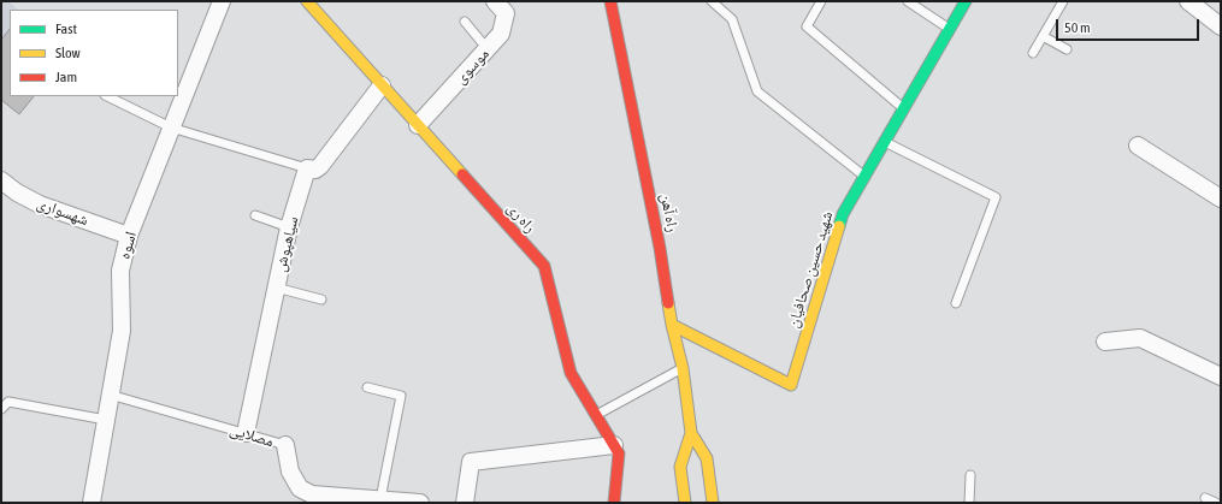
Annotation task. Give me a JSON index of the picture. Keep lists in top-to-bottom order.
{
  "streets": {
    "street": [
      "موسوی",
      "شهسواری",
      "راه آهن",
      "راه ری",
      "سیاهپوش",
      "اسوه",
      "شهید حسین صحافیان",
      "مصلایی"
    ]
  },
  "crossings": [
    ["موسوی", "راه ری"],
    ["شهسواری", "اسوه"],
    ["راه آهن", "شهید حسین صحافیان"],
    ["سیاهپوش", "مصلایی"],
    ["اسوه", "مصلایی"]
  ],
  "legend": ["Fast", "Slow", "Jam"],
  "scale_bar": "50 m"
}
